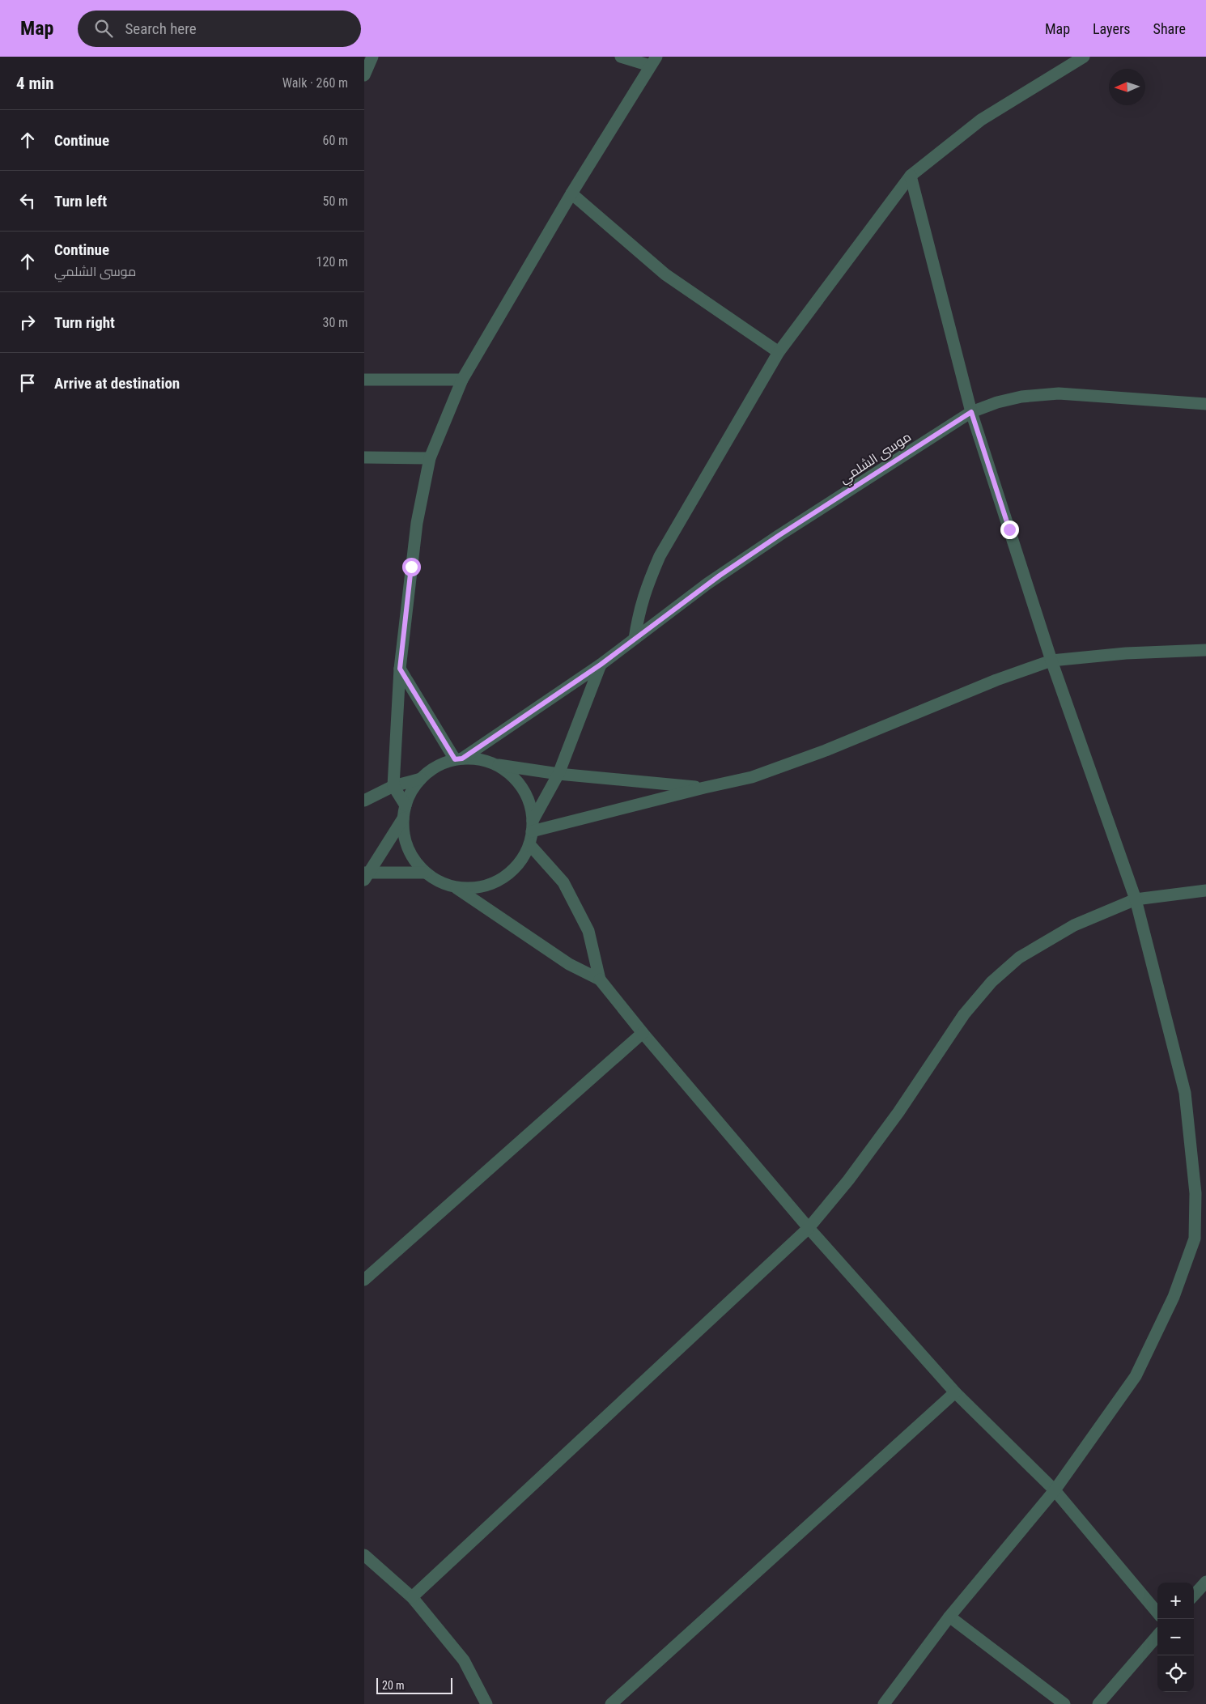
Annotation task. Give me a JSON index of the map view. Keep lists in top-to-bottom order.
{
  "streets": {
    "street": ["موسى الشلمي"]
  },
  "scale_bar": "20 m",
  "north": "left",
  "page": {
    "header": "Map",
    "search": "Search here",
    "nav": ["Map", "Layers", "Share"],
    "heading": ["4 min", "Walk · 260 m"],
    "list": [
      ["Continue", "60 m"],
      ["Turn left", "50 m"],
      ["Continue", "موسى الشلمي", "120 m"],
      ["Turn right", "30 m"],
      "Arrive at destination"
    ],
    "map_buttons": ["+", "−"],
    "scale": "20 m"
  }
}
